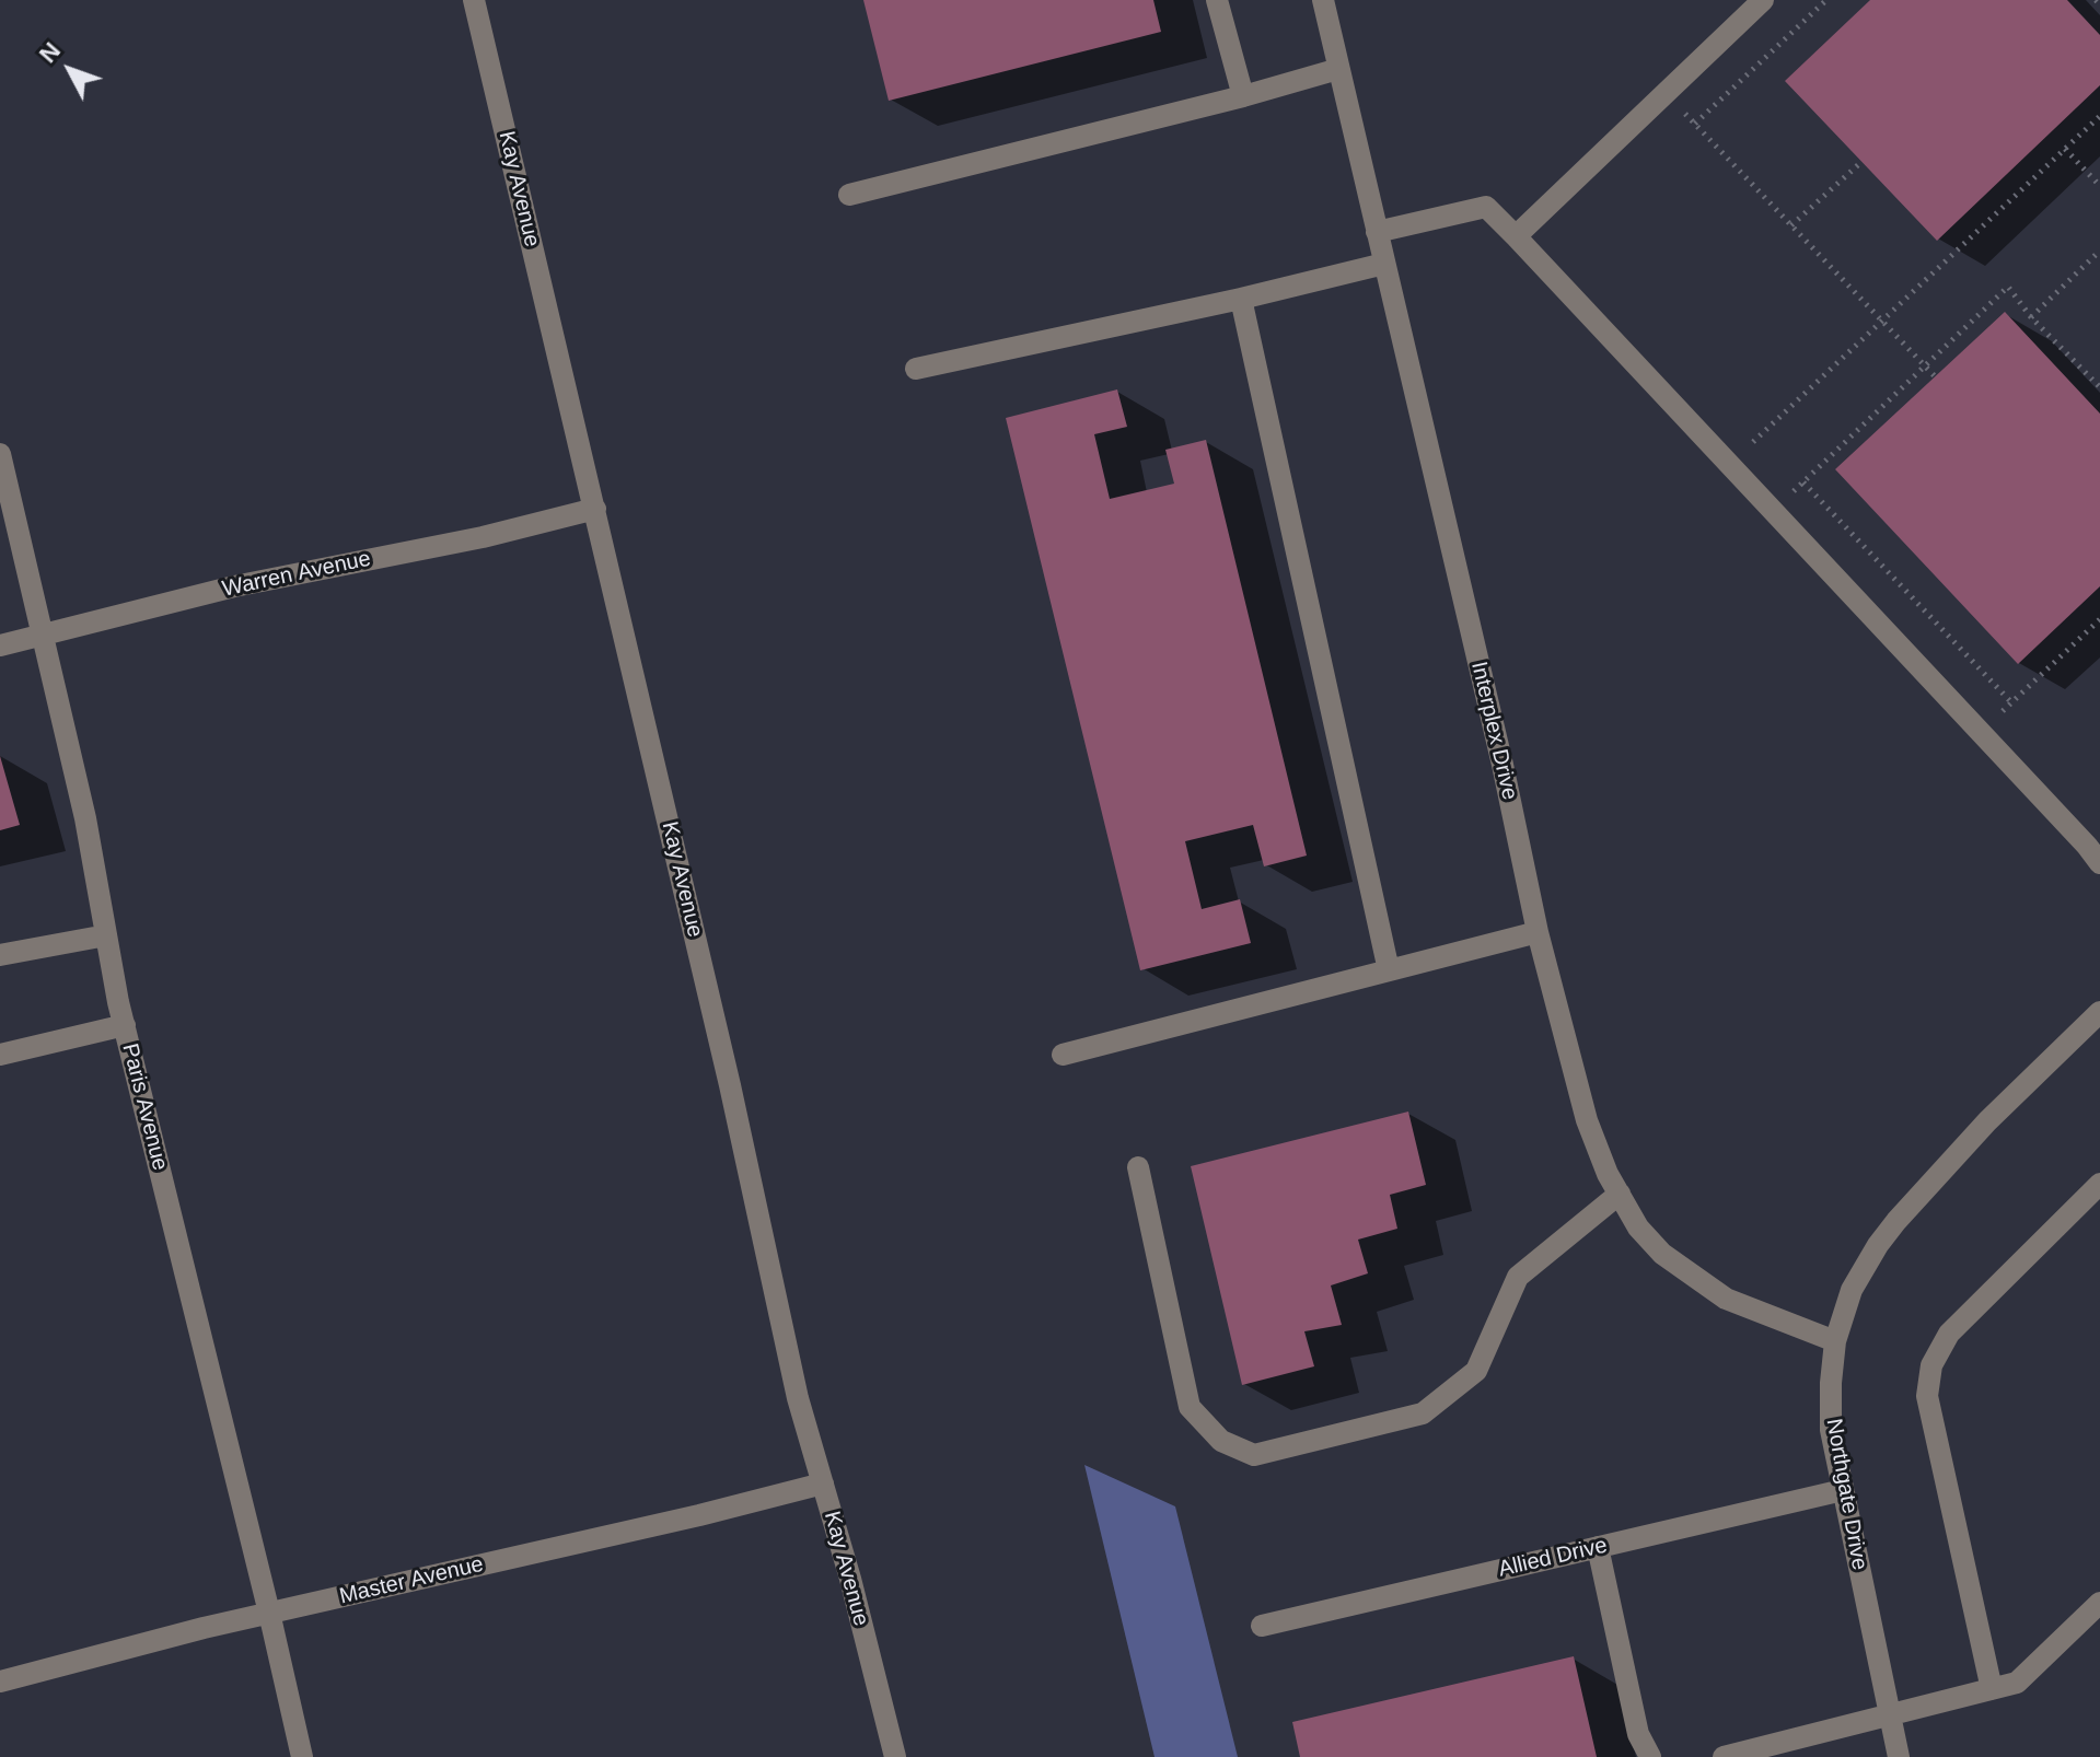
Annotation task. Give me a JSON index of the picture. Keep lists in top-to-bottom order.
{
  "streets": {
    "street": [
      "Kay Avenue",
      "Warren Avenue",
      "Interplex Drive",
      "Paris Avenue",
      "Northgate Drive",
      "Allied Drive",
      "Master Avenue"
    ]
  },
  "crossings": [
    ["Kay Avenue", "Warren Avenue"],
    ["Kay Avenue", "Master Avenue"],
    ["Warren Avenue", "Paris Avenue"],
    ["Interplex Drive", "Northgate Drive"],
    ["Paris Avenue", "Master Avenue"],
    ["Northgate Drive", "Allied Drive"]
  ],
  "north": "top left"
}
